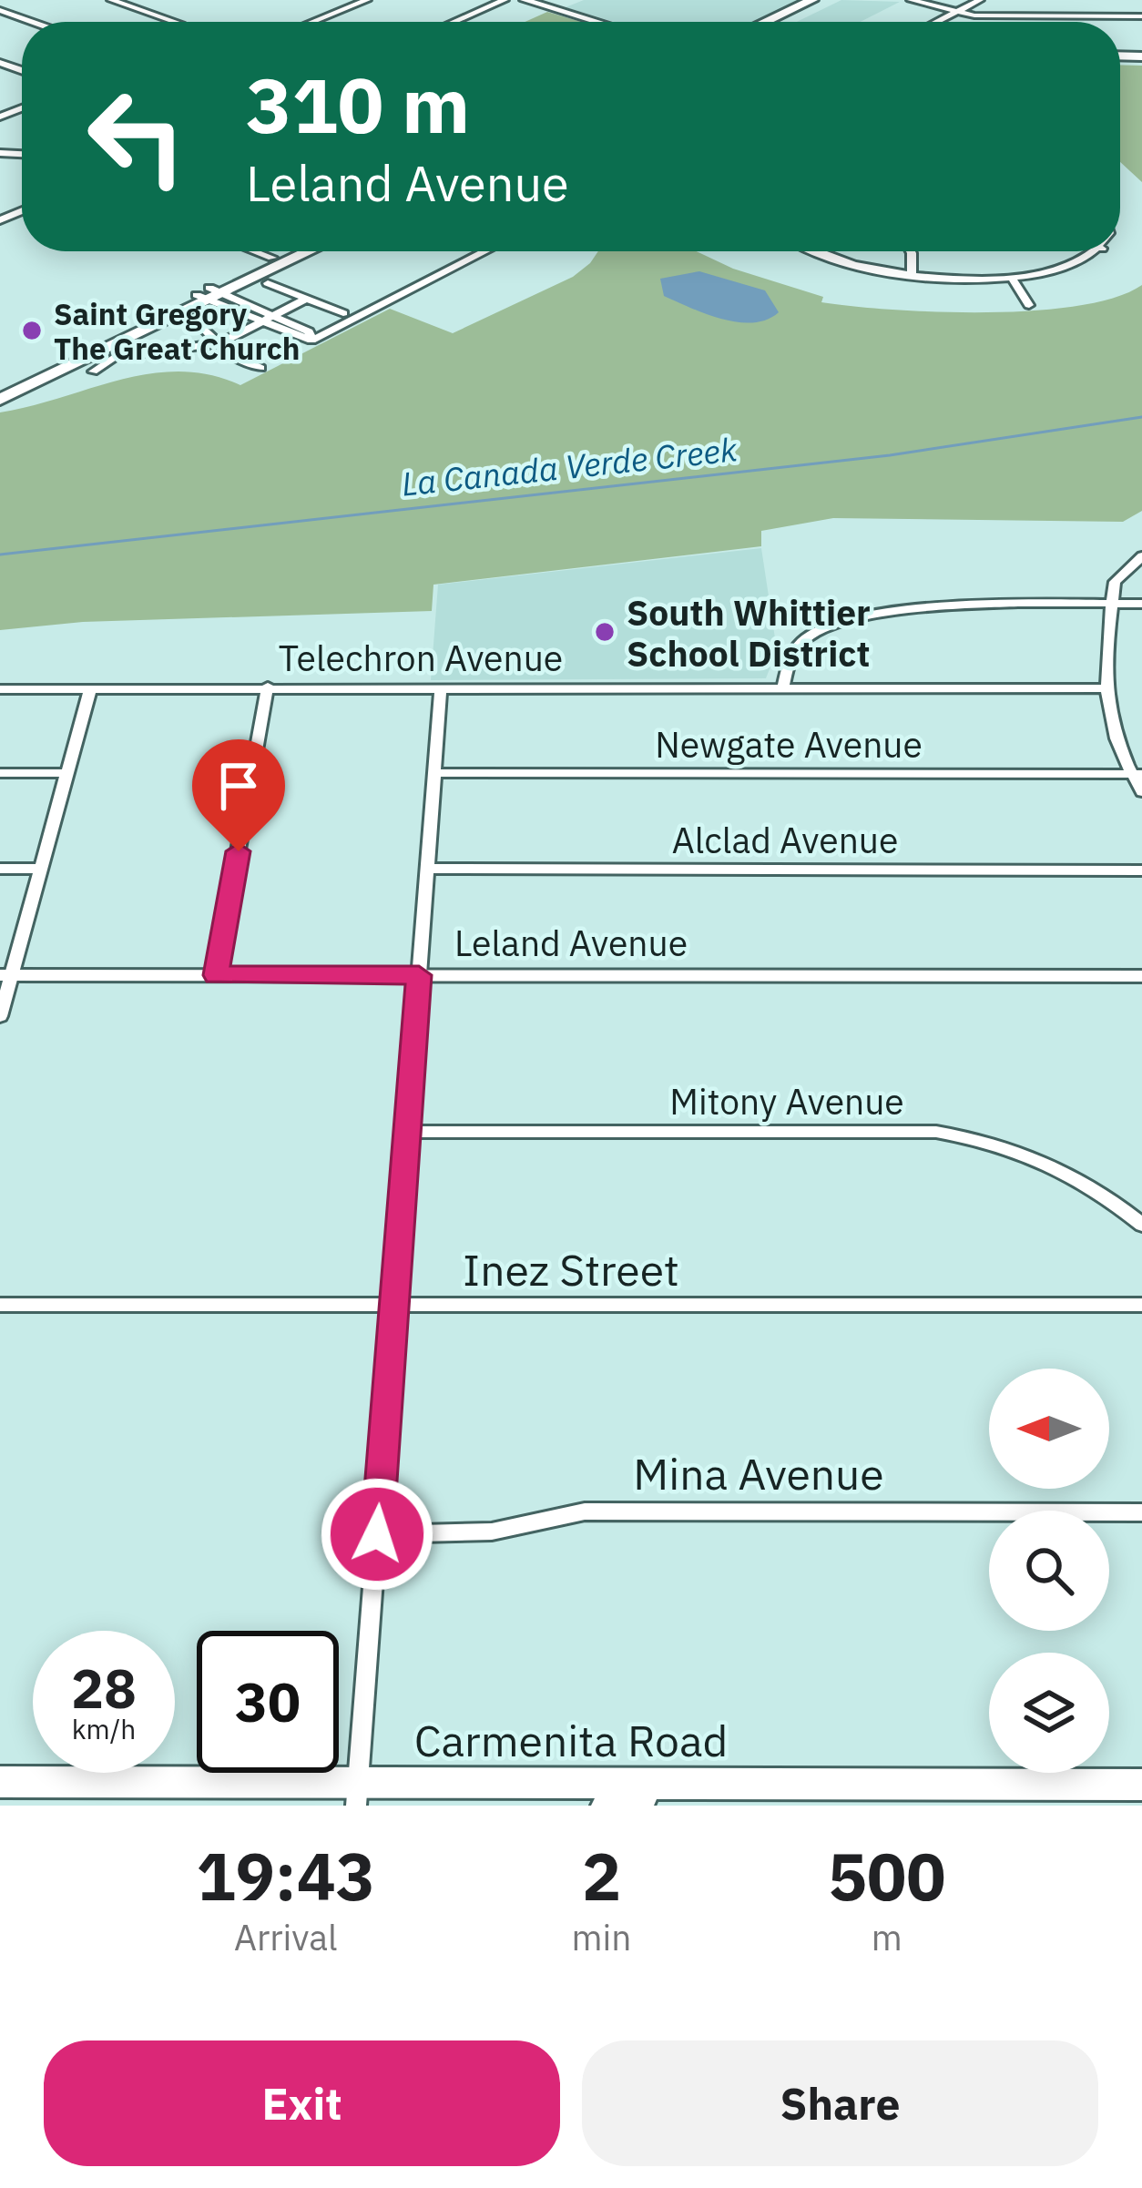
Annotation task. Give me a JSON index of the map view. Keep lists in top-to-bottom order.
{
  "streets": {
    "main road": ["Carmenita Road"],
    "street": [
      "Telechron Avenue",
      "Newgate Avenue",
      "Alclad Avenue",
      "Leland Avenue",
      "Mitony Avenue",
      "Inez Street",
      "Mina Avenue"
    ]
  },
  "water": ["La Canada Verde Creek"],
  "places": ["Saint Gregory The Great Church", "South Whittier School District"],
  "north": "left",
  "page": {
    "turn": ["310 m", "Leland Avenue"],
    "speed": "28 km/h",
    "limit": "30",
    "eta": [
      "19:43",
      "Arrival",
      "2",
      "min",
      "500",
      "m"
    ],
    "buttons": ["Exit", "Share"]
  }
}
